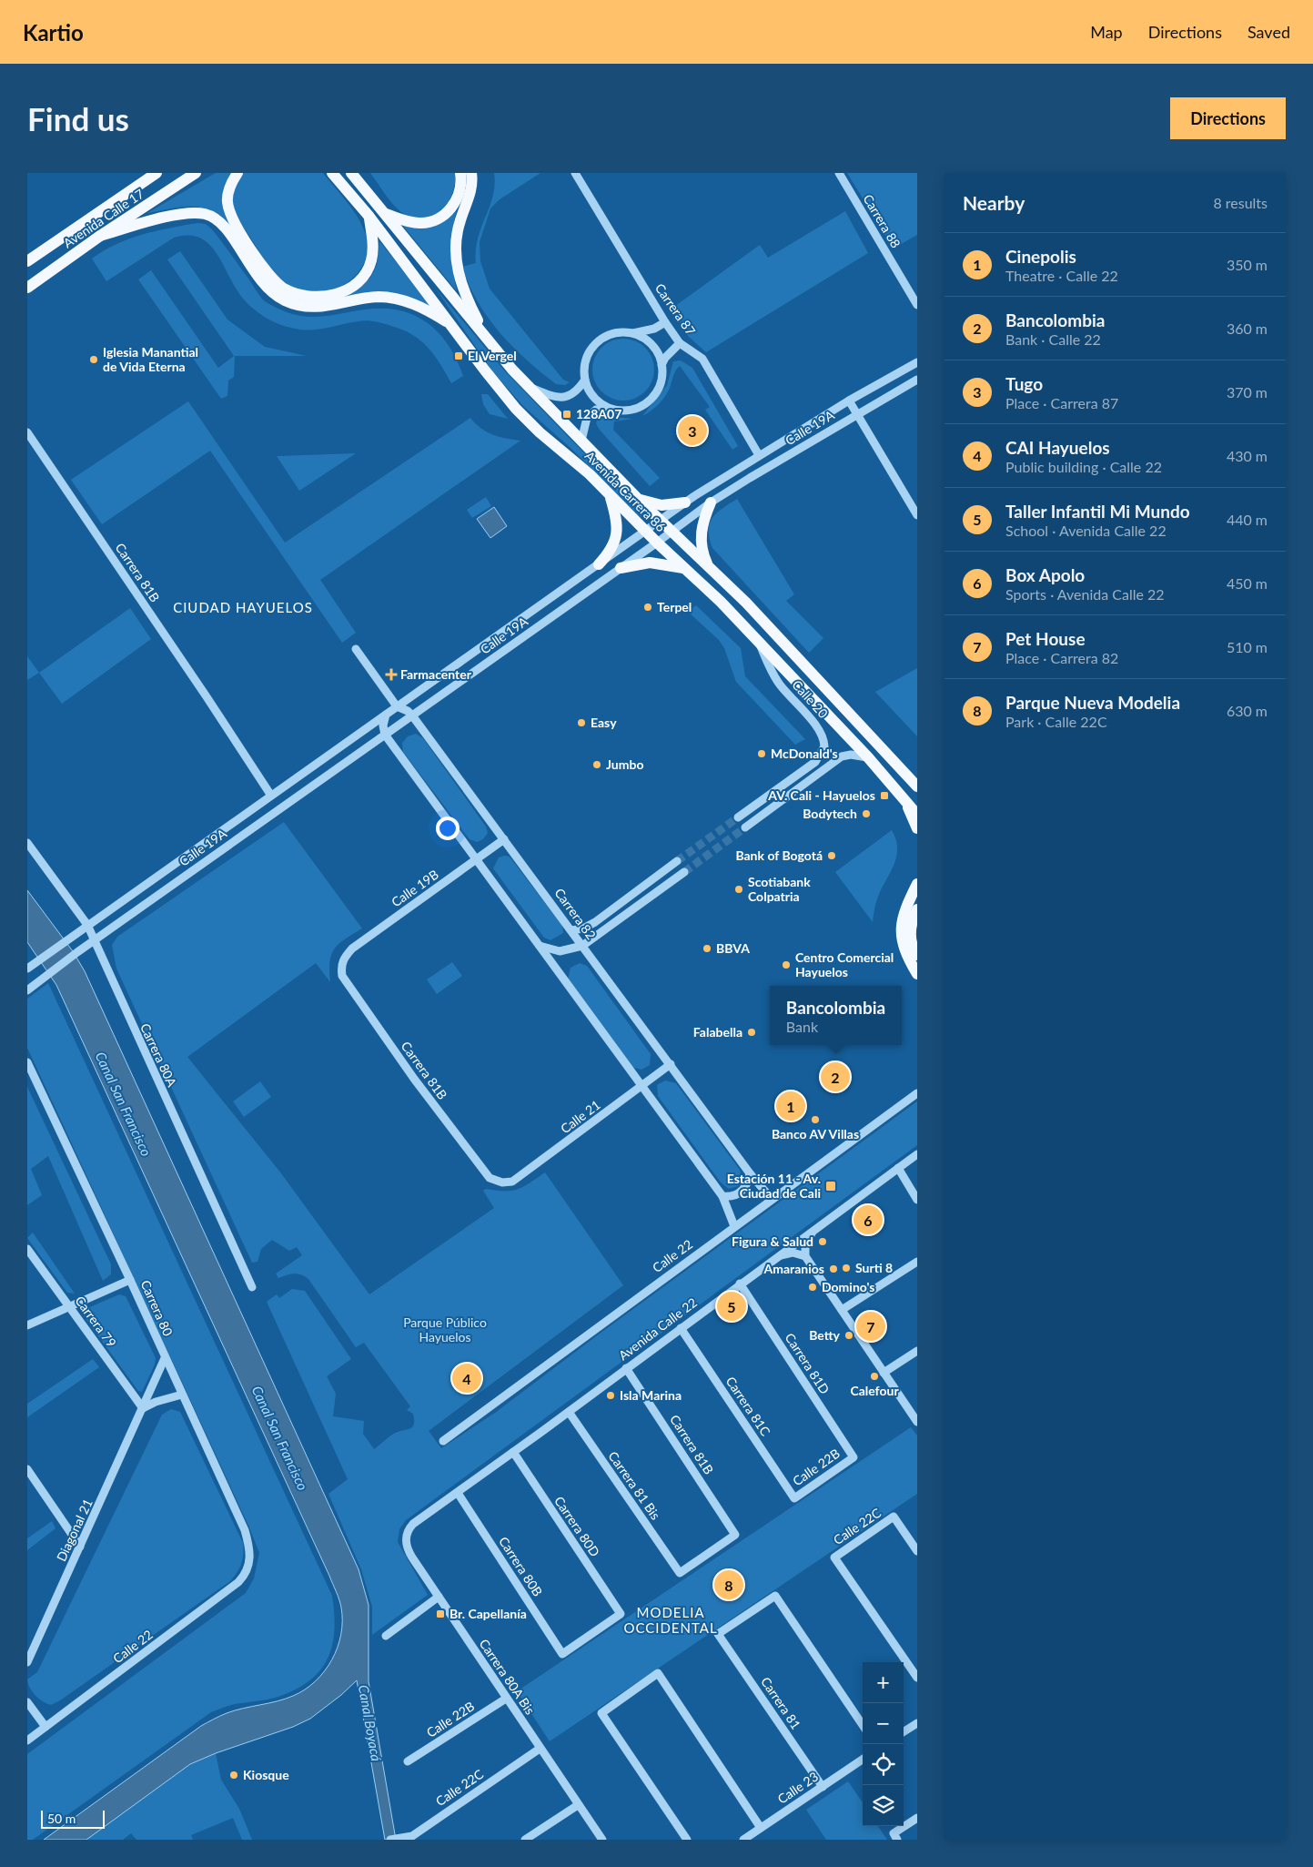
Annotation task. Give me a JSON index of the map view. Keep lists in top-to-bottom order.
{
  "streets": {
    "main road": ["Avenida Calle 17", "Avenida Carrera 86"],
    "street": [
      "Carrera 88",
      "Carrera 87",
      "Calle 19A",
      "Carrera 81B",
      "Calle 20",
      "Calle 19B",
      "Carrera 82",
      "Carrera 80A",
      "Calle 21",
      "Calle 22",
      "Carrera 80",
      "Carrera 79",
      "Avenida Calle 22",
      "Carrera 81D",
      "Carrera 81C",
      "Calle 22B",
      "Carrera 81 Bis",
      "Carrera 80D",
      "Calle 22C",
      "Diagonal 21",
      "Carrera 80B",
      "Carrera 80A Bis",
      "Carrera 81",
      "Calle 23"
    ]
  },
  "crossings": [
    ["Carrera 87", "Calle 19A"],
    ["Calle 19A", "Avenida Carrera 86"],
    ["Calle 19A", "Carrera 81B"],
    ["Calle 19A", "Carrera 82"],
    ["Calle 19A", "Carrera 80A"],
    ["Avenida Carrera 86", "Calle 20"],
    ["Carrera 81B", "Calle 19B"],
    ["Carrera 81B", "Calle 21"],
    ["Carrera 81B", "Avenida Calle 22"],
    ["Carrera 81B", "Carrera 81 Bis"],
    ["Calle 19B", "Carrera 82"],
    ["Carrera 82", "Calle 21"],
    ["Carrera 82", "Calle 22"],
    ["Calle 22", "Carrera 80"],
    ["Carrera 79", "Diagonal 21"],
    ["Avenida Calle 22", "Carrera 81D"],
    ["Avenida Calle 22", "Carrera 81C"],
    ["Avenida Calle 22", "Carrera 81 Bis"],
    ["Avenida Calle 22", "Carrera 80D"],
    ["Avenida Calle 22", "Carrera 80B"],
    ["Avenida Calle 22", "Carrera 80A Bis"],
    ["Carrera 81D", "Calle 22B"],
    ["Carrera 81C", "Calle 22B"],
    ["Calle 22B", "Carrera 80A Bis"],
    ["Carrera 80D", "Carrera 80B"],
    ["Calle 22C", "Carrera 80A Bis"],
    ["Carrera 81", "Calle 23"]
  ],
  "districts": ["CIUDAD HAYUELOS", "MODELIA OCCIDENTAL"],
  "water": ["Canal San Francisco", "Canal Boyacá"],
  "parks": ["Parque Público Hayuelos"],
  "places": {
    "transit": [
      "El Vergel",
      "128A07",
      "AV. Cali - Hayuelos",
      "Estación 11 - Av. Ciudad de Cali",
      "Br. Capellanía"
    ],
    "other": [
      "Iglesia Manantial de Vida Eterna",
      "Terpel",
      "Easy",
      "McDonald's",
      "Jumbo",
      "Bodytech",
      "Bank of Bogotá",
      "Scotiabank Colpatria",
      "BBVA",
      "Centro Comercial Hayuelos",
      "Falabella",
      "Banco AV Villas",
      "Figura & Salud",
      "Surti 8",
      "Amaranios",
      "Domino's",
      "Betty",
      "Calefour",
      "Isla Marina",
      "Kiosque"
    ],
    "health": ["Farmacenter"]
  },
  "scale_bar": "50 m",
  "page": {
    "header": "Kartio",
    "nav": ["Map", "Directions", "Saved"],
    "buttons": "Directions",
    "title": "Find us",
    "heading": ["Nearby", "8 results"],
    "list": [
      {
        "mark": "1",
        "name": "Cinepolis",
        "note": "Theatre · Calle 22",
        "value": "350 m"
      },
      {
        "mark": "2",
        "name": "Bancolombia",
        "note": "Bank · Calle 22",
        "value": "360 m"
      },
      {
        "mark": "3",
        "name": "Tugo",
        "note": "Place · Carrera 87",
        "value": "370 m"
      },
      {
        "mark": "4",
        "name": "CAI Hayuelos",
        "note": "Public building · Calle 22",
        "value": "430 m"
      },
      {
        "mark": "5",
        "name": "Taller Infantil Mi Mundo",
        "note": "School · Avenida Calle 22",
        "value": "440 m"
      },
      {
        "mark": "6",
        "name": "Box Apolo",
        "note": "Sports · Avenida Calle 22",
        "value": "450 m"
      },
      {
        "mark": "7",
        "name": "Pet House",
        "note": "Place · Carrera 82",
        "value": "510 m"
      },
      {
        "mark": "8",
        "name": "Parque Nueva Modelia",
        "note": "Park · Calle 22C",
        "value": "630 m"
      }
    ],
    "pins": [
      "3",
      "2",
      "1",
      "6",
      "5",
      "7",
      "4",
      "8"
    ],
    "popup": ["Bancolombia", "Bank"],
    "map_buttons": ["+", "−"],
    "scale": "50 m"
  }
}
